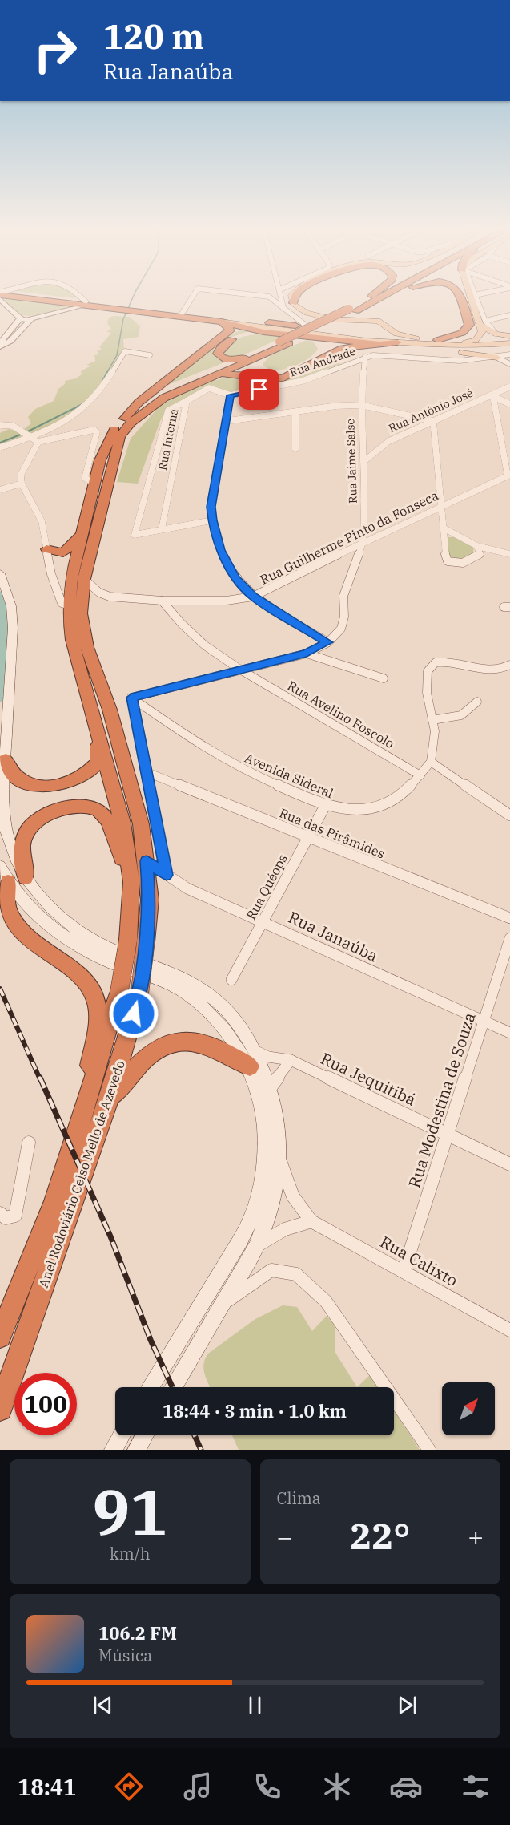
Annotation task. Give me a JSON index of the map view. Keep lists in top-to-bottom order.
{
  "streets": {
    "highway": ["Anel Rodoviário Celso Mello de Azevedo"],
    "street": [
      "Rua Andrade",
      "Rua Antônio José",
      "Rua Interna",
      "Rua Jaime Salse",
      "Rua Guilherme Pinto da Fonseca",
      "Rua Avelino Foscolo",
      "Avenida Sideral",
      "Rua das Pirâmides",
      "Rua Quéops",
      "Rua Janaúba",
      "Rua Jequitibá",
      "Rua Modestina de Souza",
      "Rua Calixto"
    ]
  },
  "crossings": [
    ["Rua Andrade", "Rua Interna"],
    ["Rua Andrade", "Rua Jaime Salse"],
    ["Rua Antônio José", "Rua Jaime Salse"],
    ["Rua Jaime Salse", "Rua Guilherme Pinto da Fonseca"],
    ["Rua Guilherme Pinto da Fonseca", "Rua Avelino Foscolo"],
    ["Rua Guilherme Pinto da Fonseca", "Anel Rodoviário Celso Mello de Azevedo"],
    ["Rua Avelino Foscolo", "Avenida Sideral"],
    ["Avenida Sideral", "Rua Quéops"],
    ["Rua das Pirâmides", "Rua Quéops"],
    ["Rua Quéops", "Rua Janaúba"],
    ["Rua Janaúba", "Rua Modestina de Souza"],
    ["Rua Janaúba", "Anel Rodoviário Celso Mello de Azevedo"],
    ["Rua Jequitibá", "Rua Modestina de Souza"],
    ["Rua Modestina de Souza", "Rua Calixto"]
  ],
  "north": "top right",
  "page": {
    "turn": ["120 m", "Rua Janaúba"],
    "limit": "100",
    "trip": "18:44 · 3 min · 1.0 km",
    "tile": [
      ["91", "km/h"],
      "Clima"
    ],
    "heat": ["−", "22°", "+"],
    "song": ["106.2 FM", "Música"],
    "tabs": "18:41"
  }
}
